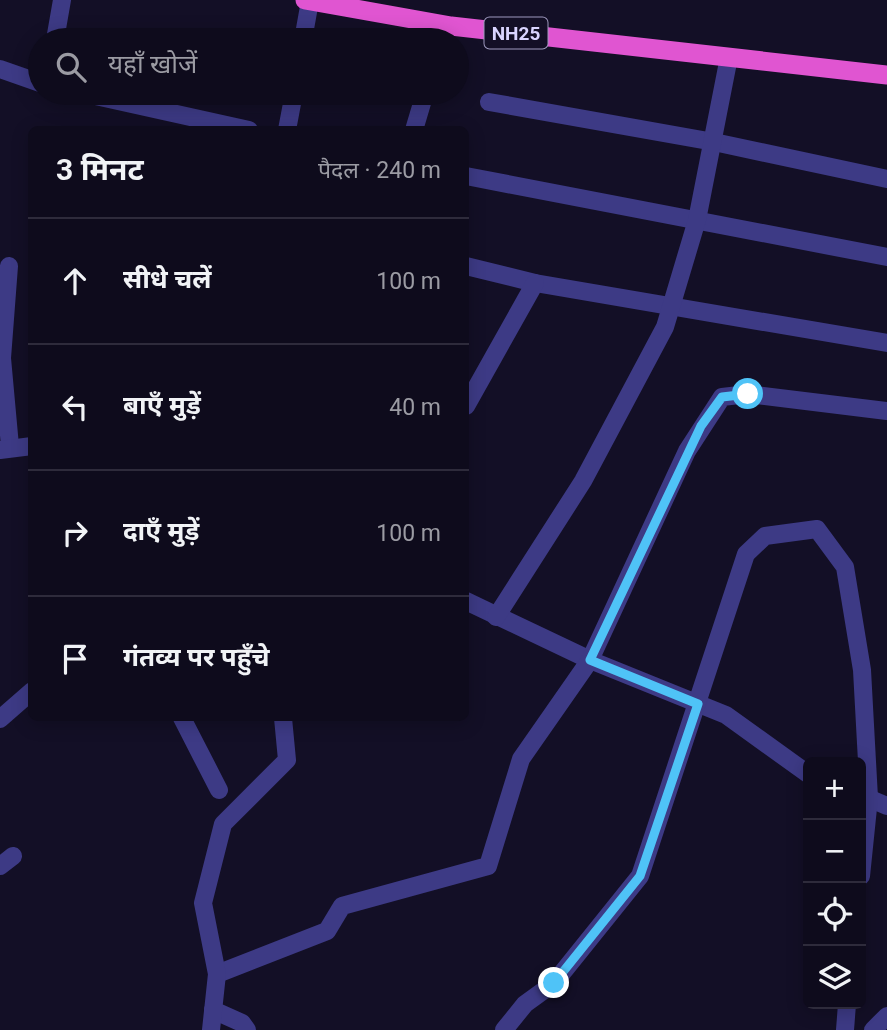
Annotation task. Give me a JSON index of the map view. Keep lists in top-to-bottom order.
{
  "streets": {
    "highway": ["NH25"]
  },
  "page": {
    "search": "यहाँ खोजें",
    "heading": ["3 मिनट", "पैदल · 240 m"],
    "list": [
      ["सीधे चलें", "100 m"],
      ["बाएँ मुड़ें", "40 m"],
      ["दाएँ मुड़ें", "100 m"],
      "गंतव्य पर पहुँचे"
    ],
    "map_buttons": ["+", "−"]
  }
}
